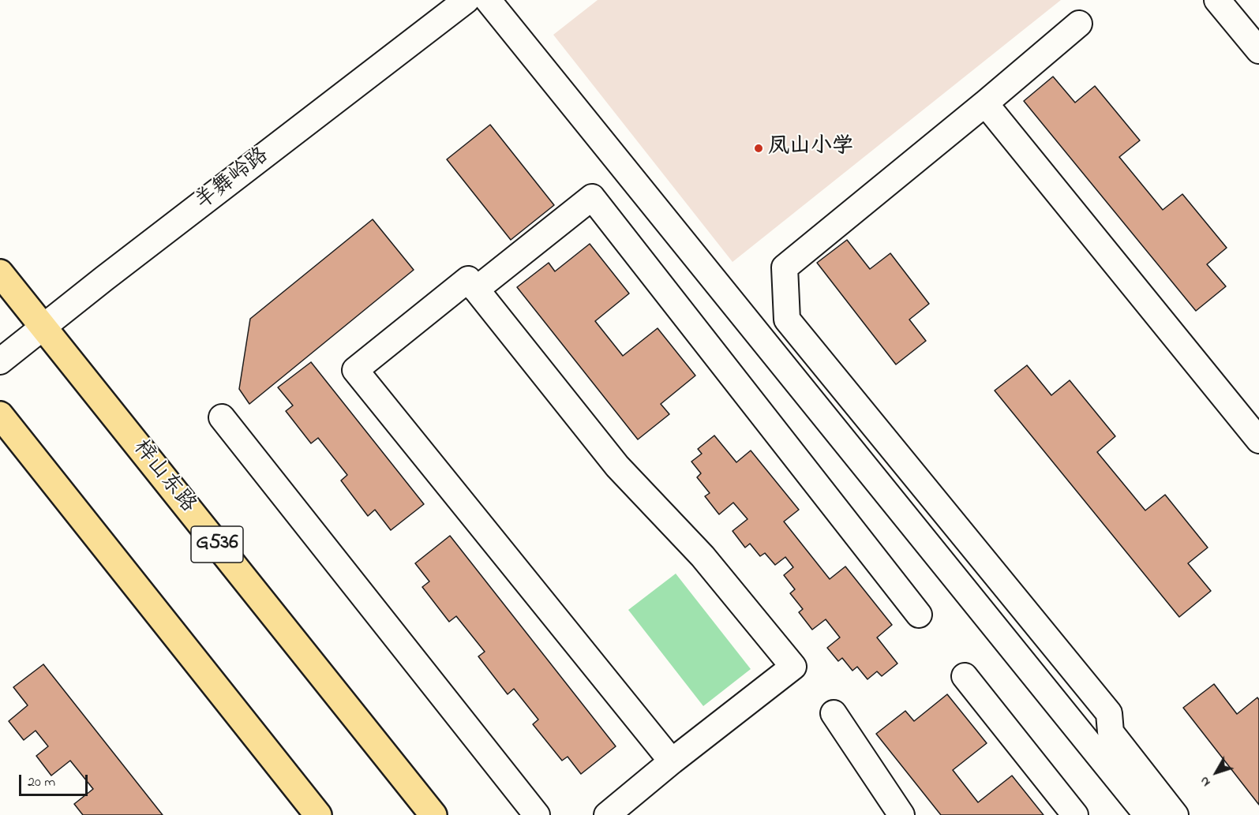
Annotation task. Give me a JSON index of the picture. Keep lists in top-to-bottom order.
{
  "streets": {
    "highway": ["梓山东路", "G536"],
    "street": ["羊舞岭路"]
  },
  "crossings": [
    ["羊舞岭路", "梓山东路"]
  ],
  "places": ["凤山小学"],
  "scale_bar": "20 m",
  "north": "bottom left"
}
